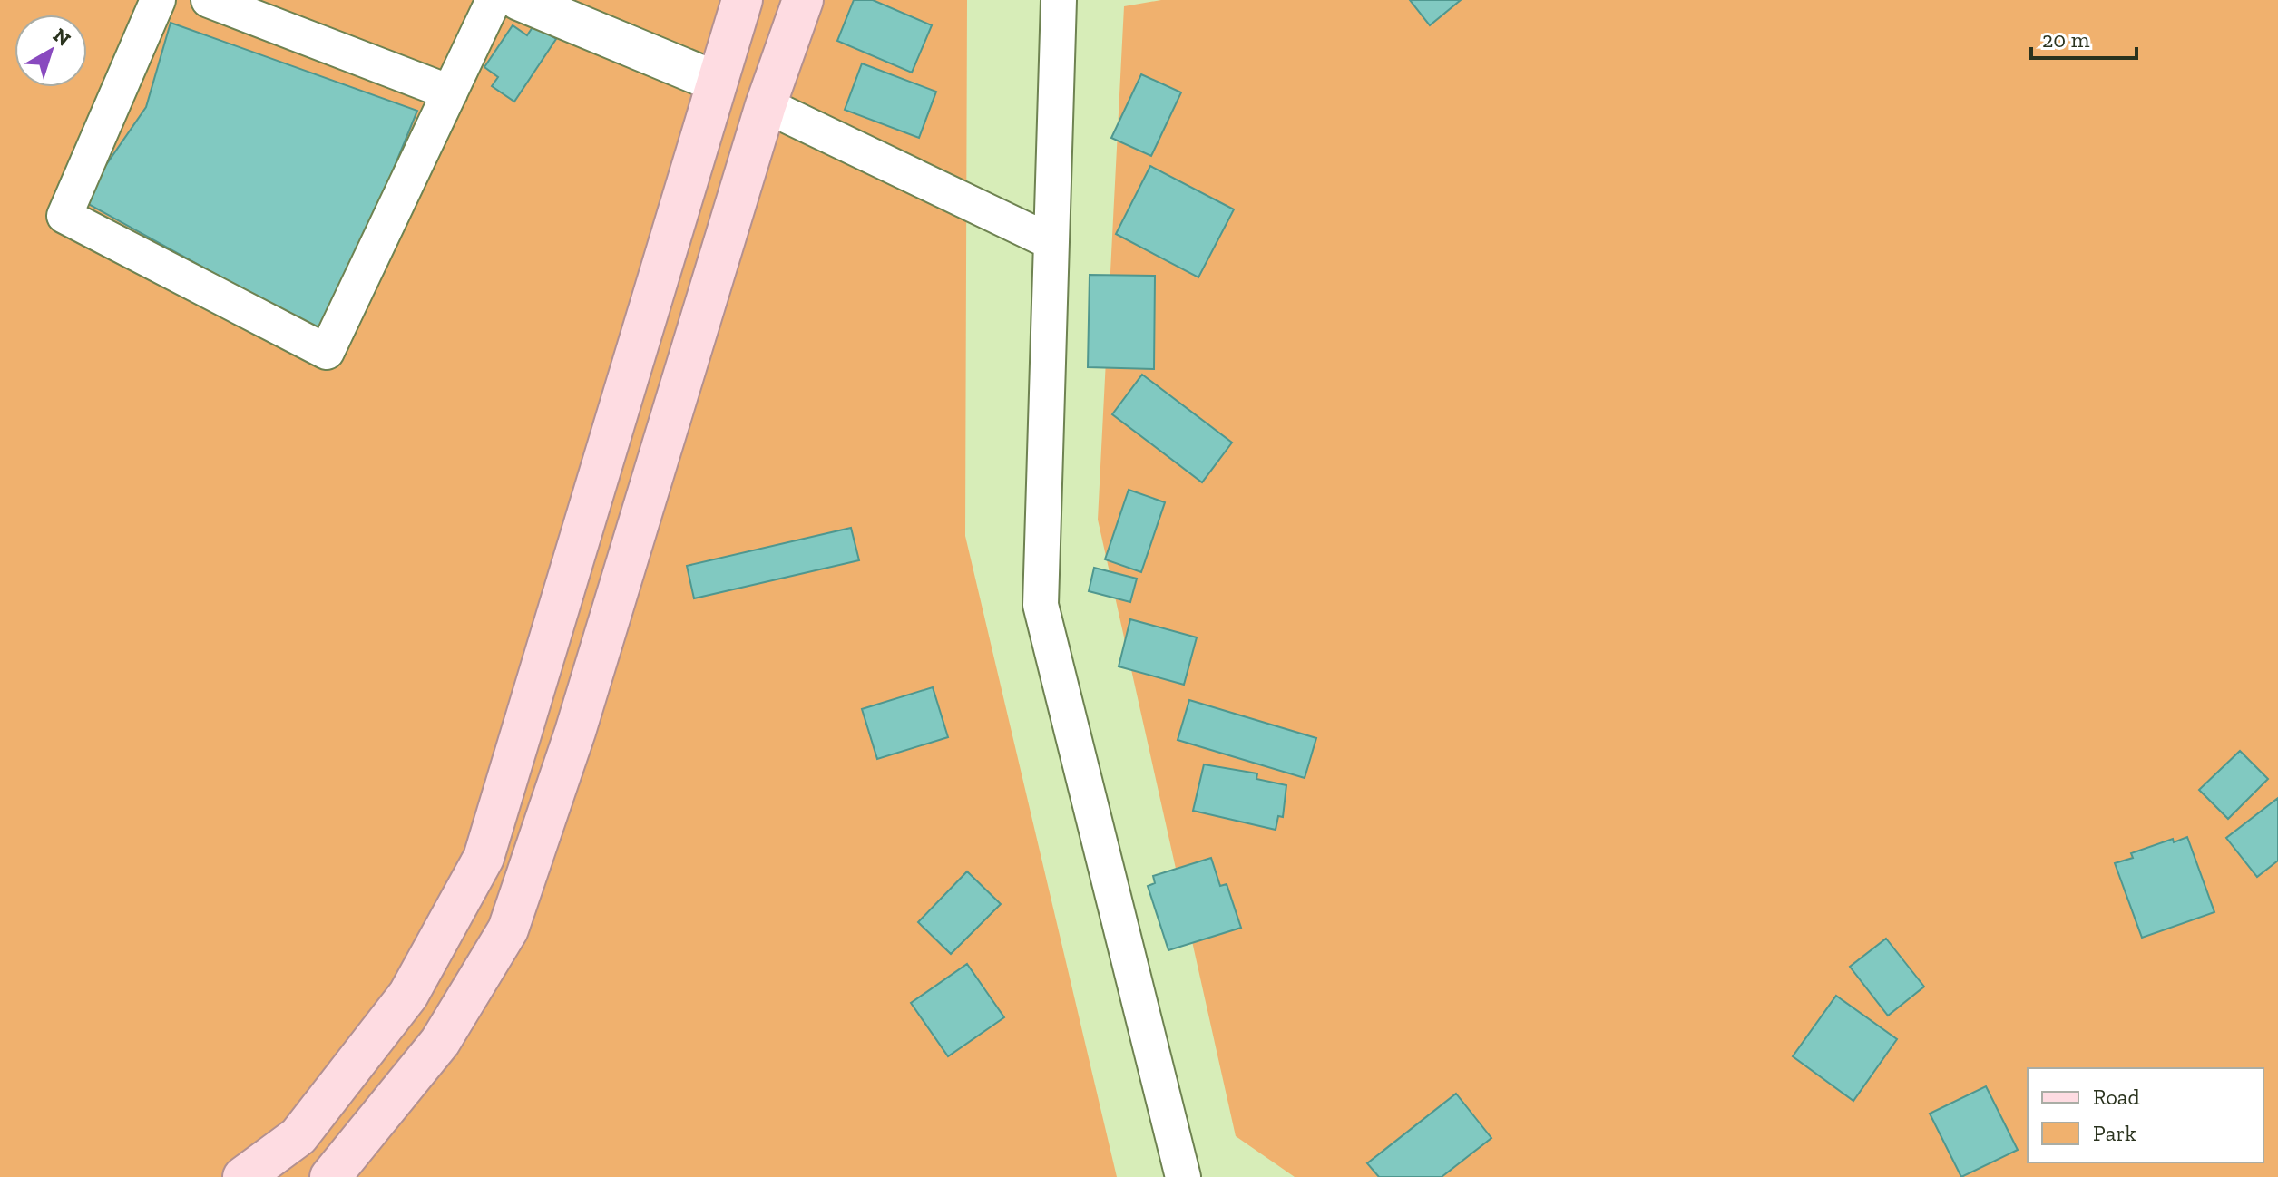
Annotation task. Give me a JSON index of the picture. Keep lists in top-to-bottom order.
{
  "legend": ["Road", "Park"],
  "scale_bar": "20 m",
  "north": "top right"
}
